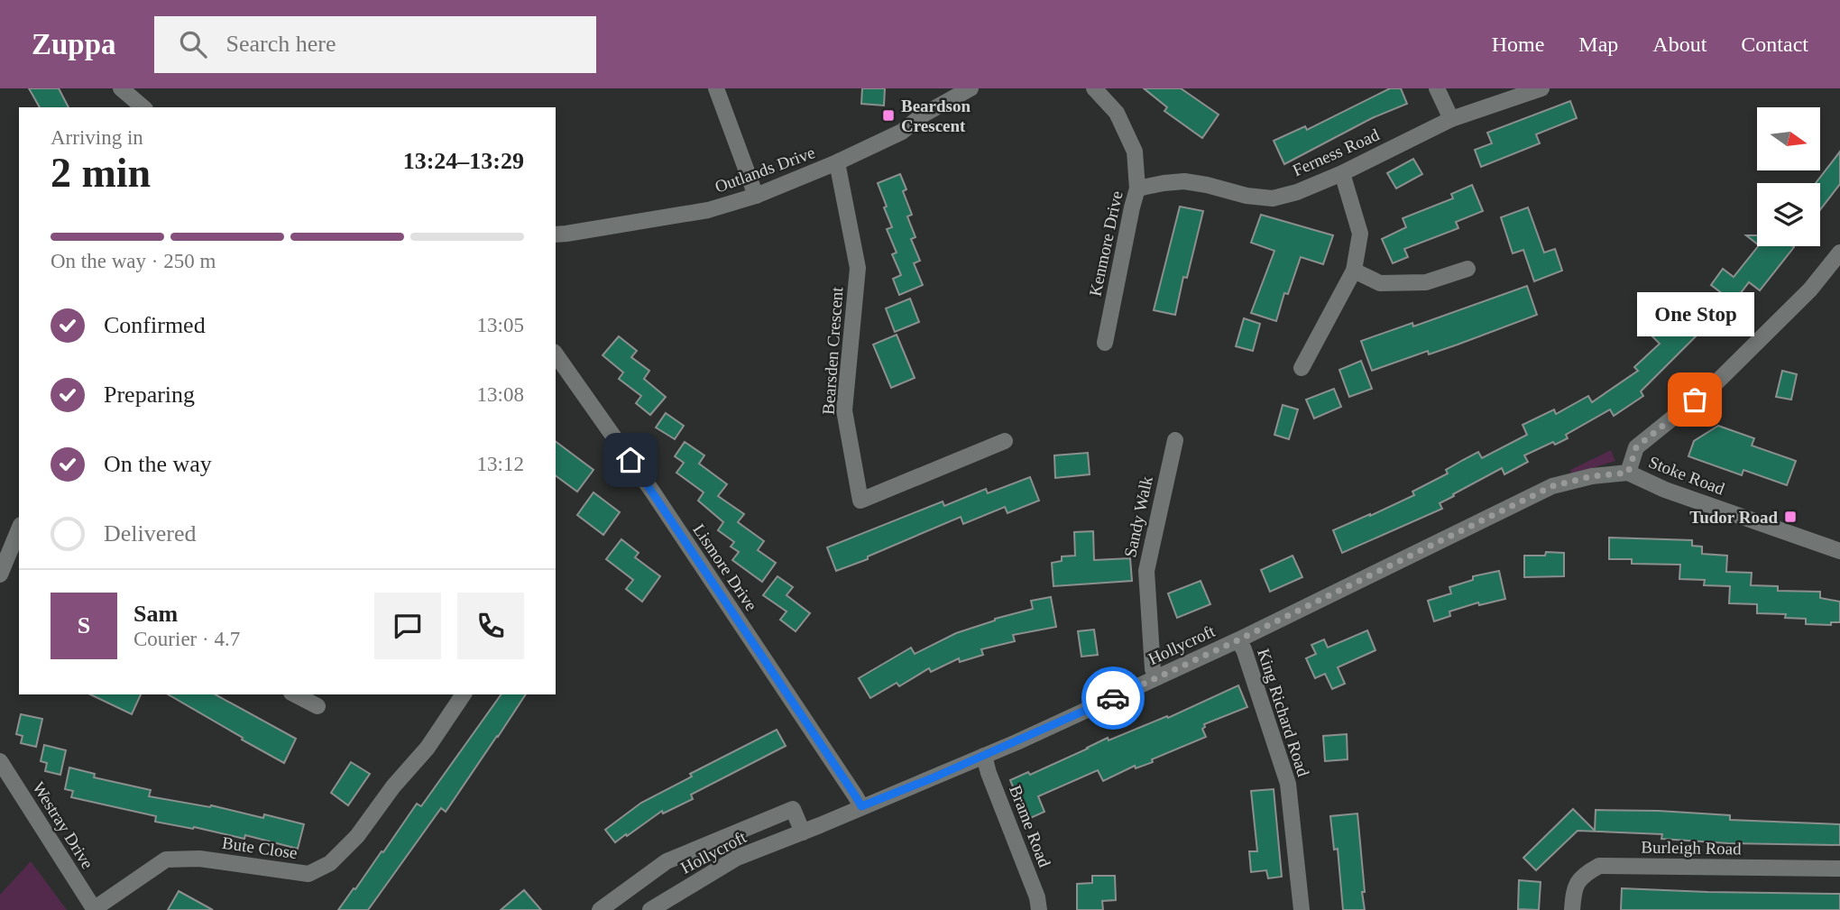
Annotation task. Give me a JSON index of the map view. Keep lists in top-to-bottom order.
{
  "streets": {
    "street": [
      "Ferness Road",
      "Outlands Drive",
      "Kenmore Drive",
      "Bearsden Crescent",
      "Stoke Road",
      "Sandy Walk",
      "Lismore Drive",
      "Hollycroft",
      "King Richard Road",
      "Westray Drive",
      "Brame Road",
      "Bute Close",
      "Burleigh Road"
    ]
  },
  "crossings": [
    ["Ferness Road", "Kenmore Drive"],
    ["Outlands Drive", "Bearsden Crescent"],
    ["Stoke Road", "Hollycroft"],
    ["Sandy Walk", "Hollycroft"],
    ["Lismore Drive", "Hollycroft"],
    ["Hollycroft", "King Richard Road"],
    ["Hollycroft", "Brame Road"],
    ["Westray Drive", "Bute Close"]
  ],
  "places": {
    "transit": ["Beardson Crescent", "Tudor Road"],
    "other": ["One Stop"]
  },
  "north": "right",
  "page": {
    "header": "Zuppa",
    "search": "Search here",
    "nav": [
      "Home",
      "Map",
      "About",
      "Contact"
    ],
    "heading": ["2 min", "Arriving in", "13:24–13:29"],
    "panel": ["Sam", "Courier · 4.7"],
    "bar": "On the way · 250 m",
    "list": [
      ["Confirmed", "13:05"],
      ["Preparing", "13:08"],
      ["On the way", "13:12"],
      "Delivered"
    ],
    "bubble": "One Stop",
    "round": "S"
  }
}
